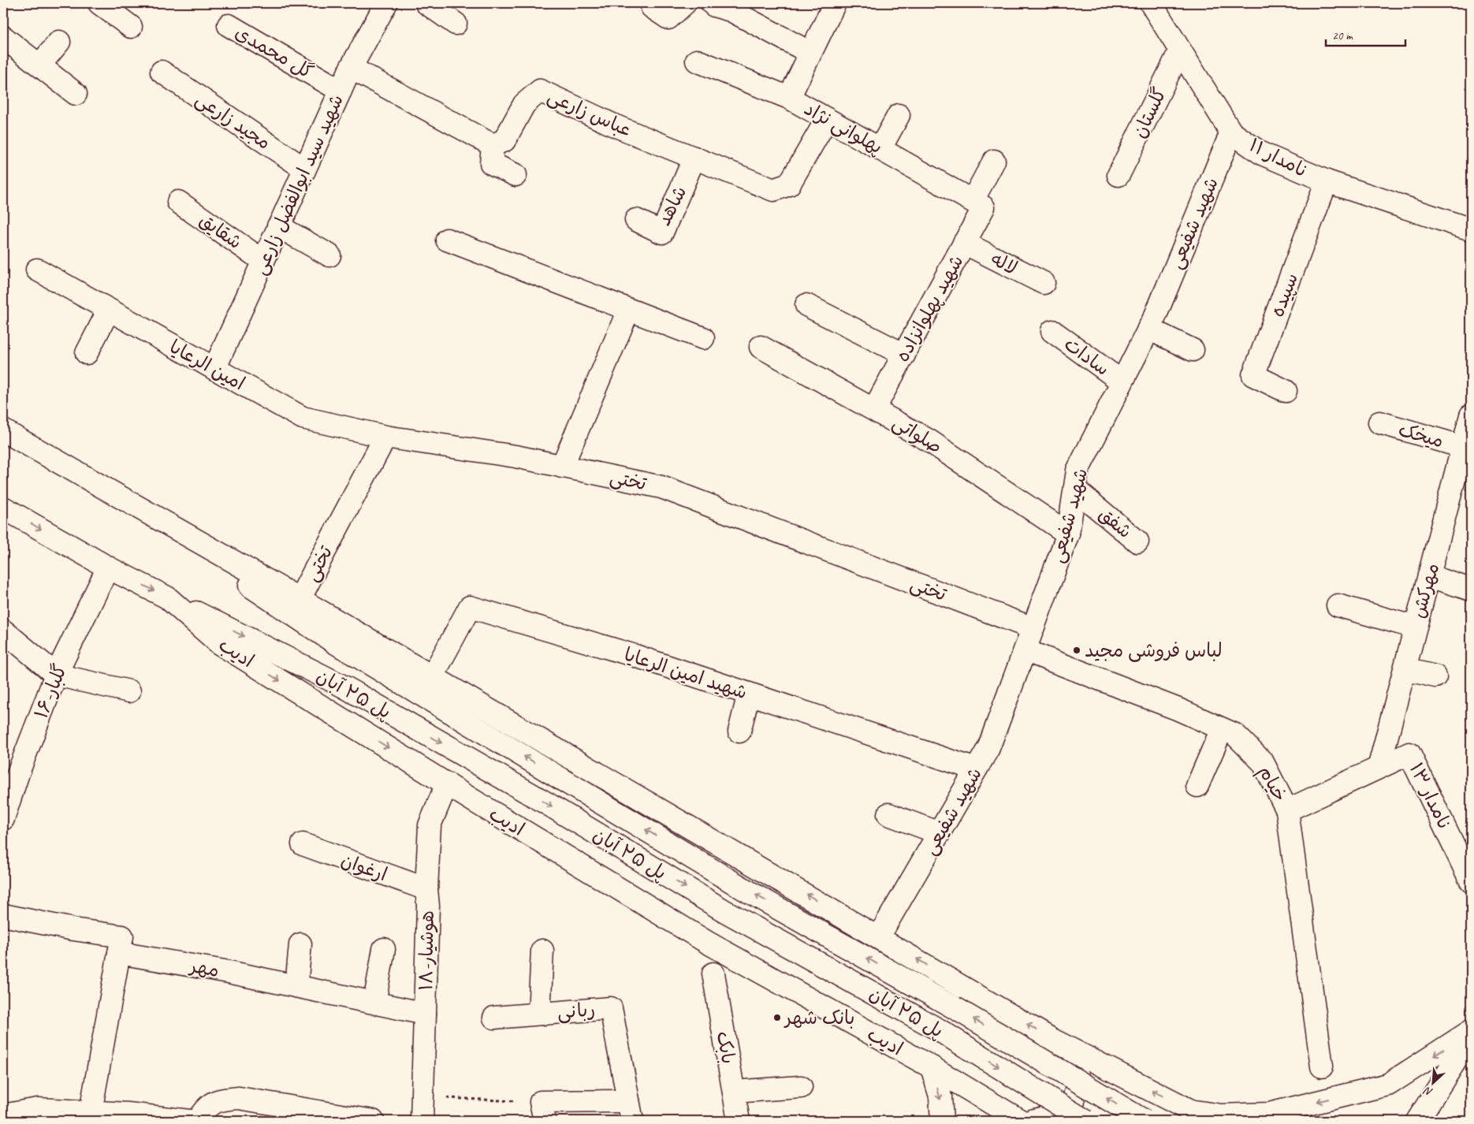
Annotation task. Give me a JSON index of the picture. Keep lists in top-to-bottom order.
{
  "streets": {
    "street": [
      "گل محمدی",
      "عباس زارعی",
      "گلستان",
      "مجید زارعی",
      "پهلوانی نژاد",
      "۱۱ نامدار",
      "شهید سید ابوالفضل زارعی",
      "شاهد",
      "شهید شفیعی",
      "شقایق",
      "لاله",
      "سپیده",
      "شهید پهلوانزاده",
      "سادات",
      "امین الرعایا",
      "صلواتی",
      "میخک",
      "تختی",
      "شفق",
      "مهرکش",
      "ادیب",
      "شهید امین الرعایا",
      "۱۶-گلبار",
      "پل ۲۵ آبان",
      "خیام",
      "۱۳ نامدار",
      "ارغوان",
      "۱۸-هوشیار",
      "مهر",
      "ربانی",
      "بابک"
    ]
  },
  "crossings": [
    ["گل محمدی", "شهید سید ابوالفضل زارعی"],
    ["عباس زارعی", "پهلوانی نژاد"],
    ["عباس زارعی", "شاهد"],
    ["گلستان", "۱۱ نامدار"],
    ["مجید زارعی", "شهید سید ابوالفضل زارعی"],
    ["پهلوانی نژاد", "شهید پهلوانزاده"],
    ["۱۱ نامدار", "شهید شفیعی"],
    ["۱۱ نامدار", "سپیده"],
    ["شهید سید ابوالفضل زارعی", "شقایق"],
    ["شهید سید ابوالفضل زارعی", "امین الرعایا"],
    ["شهید شفیعی", "سادات"],
    ["شهید شفیعی", "صلواتی"],
    ["شهید شفیعی", "تختی"],
    ["شهید شفیعی", "شفق"],
    ["شهید شفیعی", "شهید امین الرعایا"],
    ["شهید شفیعی", "خیام"],
    ["لاله", "شهید پهلوانزاده"],
    ["شهید پهلوانزاده", "صلواتی"],
    ["امین الرعایا", "تختی"],
    ["میخک", "مهرکش"],
    ["مهرکش", "۱۳ نامدار"],
    ["ادیب", "۱۶-گلبار"],
    ["ادیب", "پل ۲۵ آبان"],
    ["ادیب", "۱۸-هوشیار"],
    ["ارغوان", "۱۸-هوشیار"],
    ["۱۸-هوشیار", "مهر"]
  ],
  "places": ["لباس فروشی مجید", "بانک شهر"],
  "scale_bar": "20 m",
  "north": "bottom left"
}
